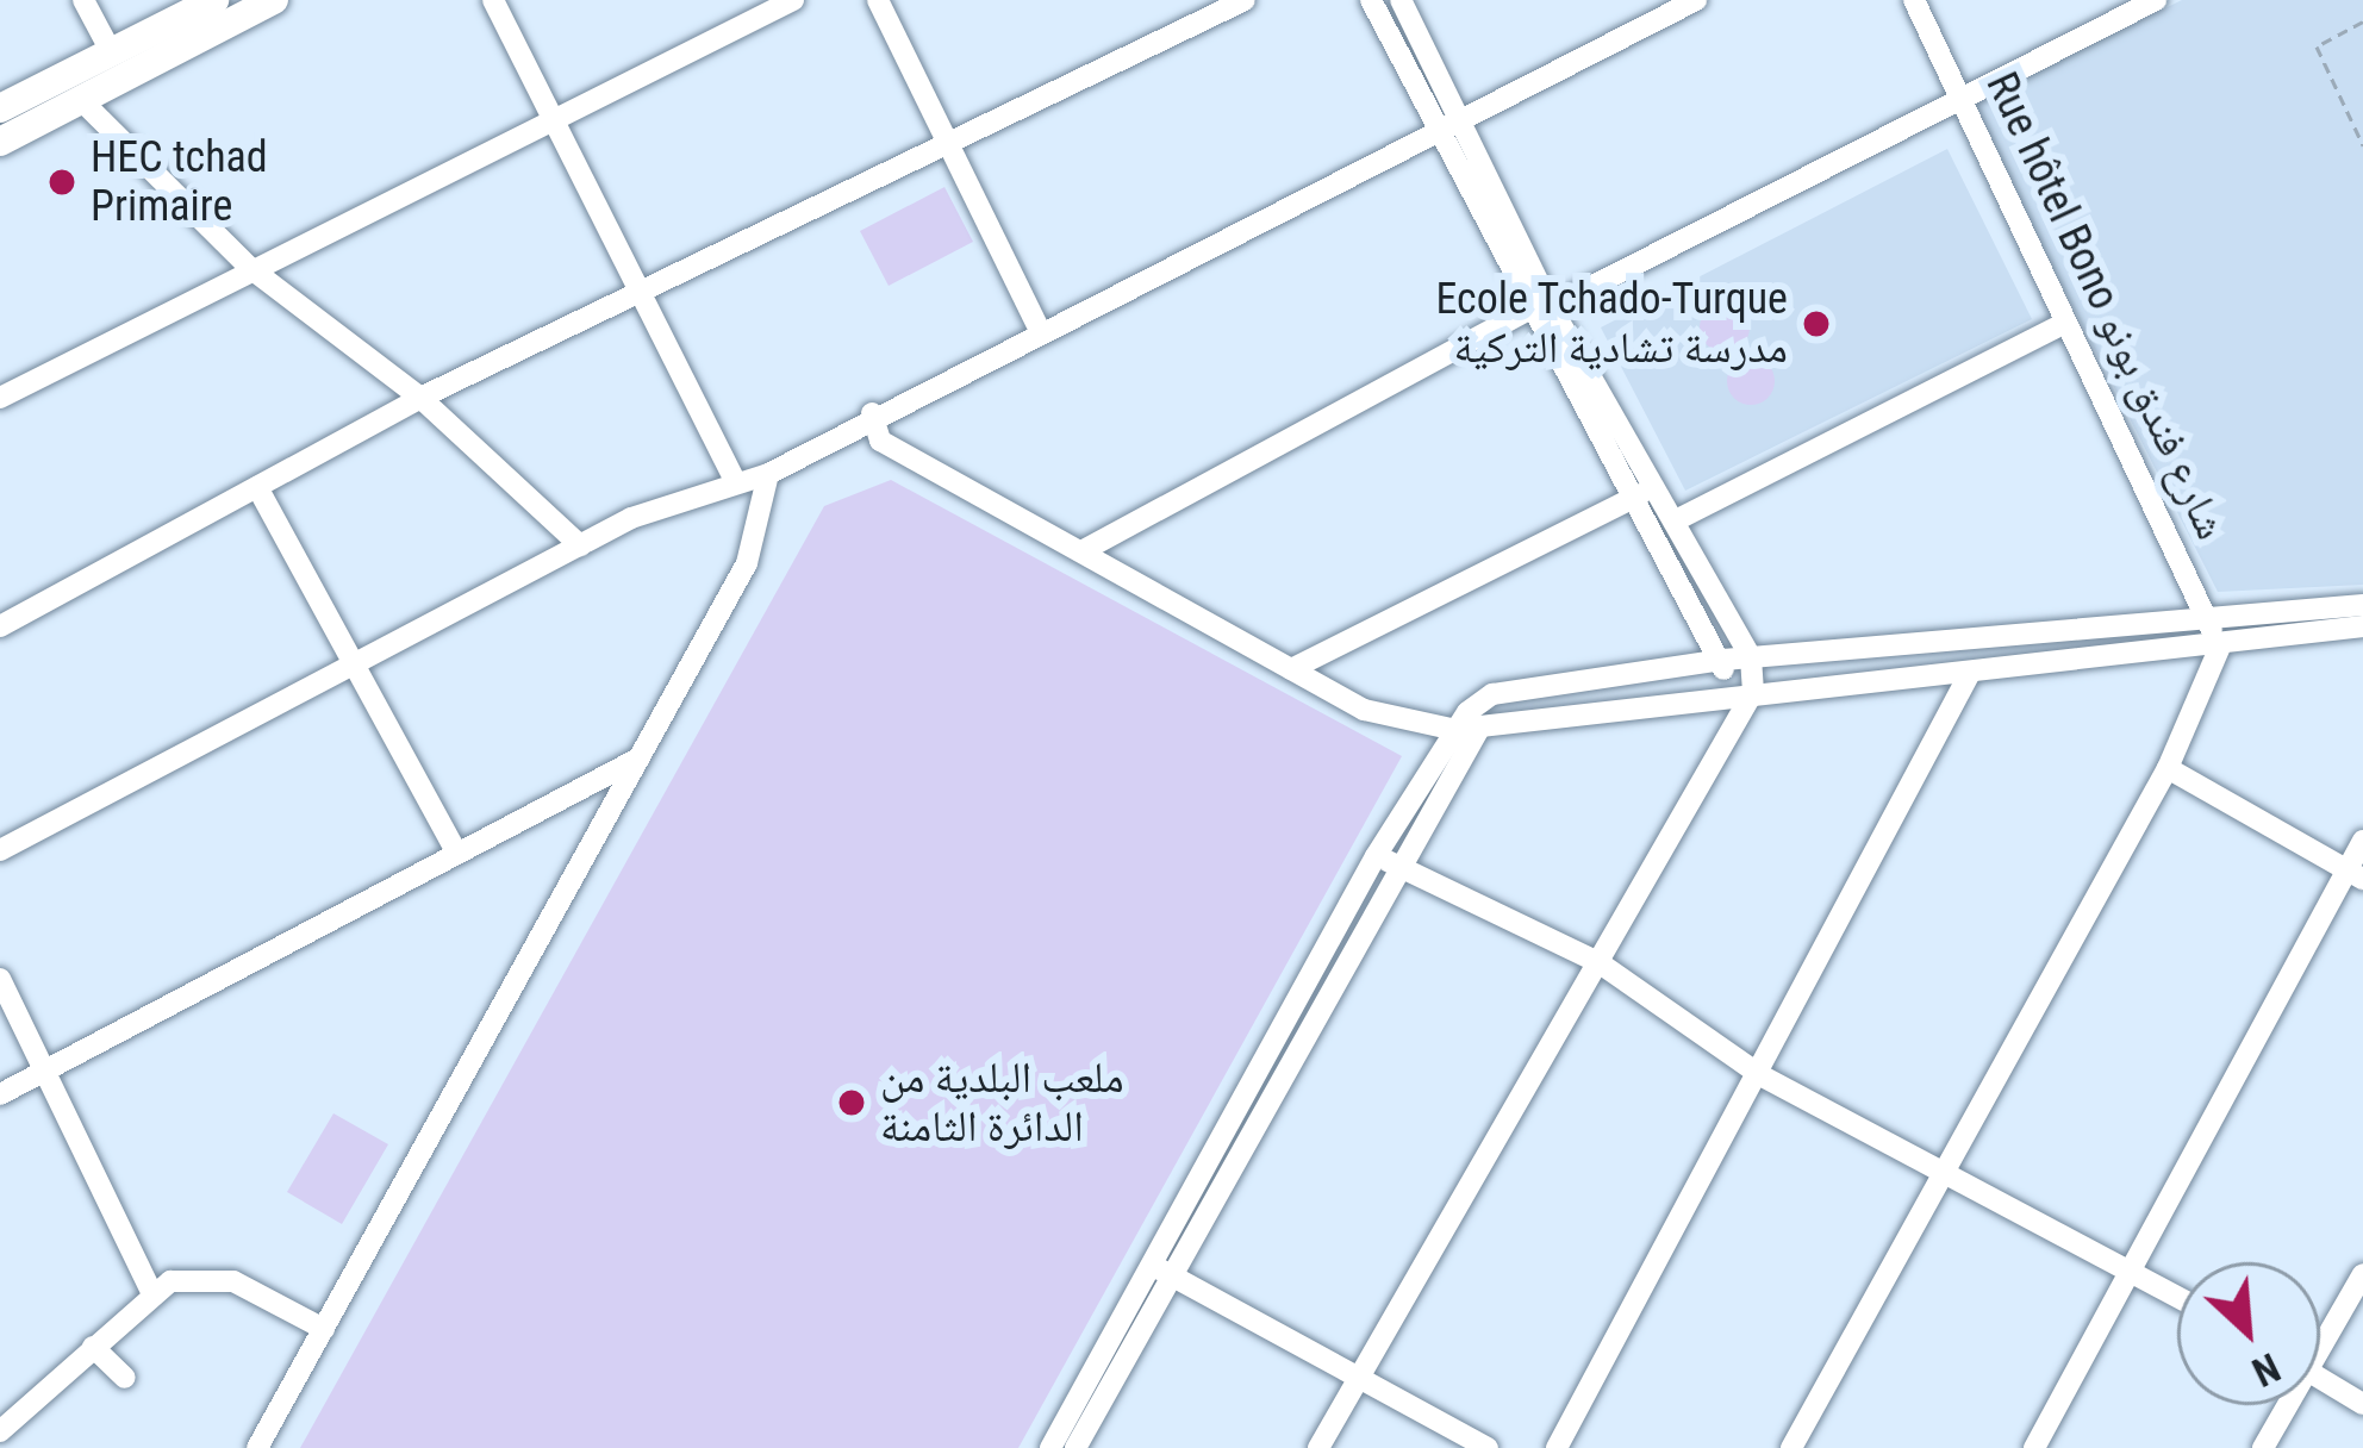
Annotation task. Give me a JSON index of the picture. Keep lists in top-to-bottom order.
{
  "streets": {
    "street": ["Rue hôtel Bono شارع فندق بونو"]
  },
  "places": ["HEC tchad Primaire", "Ecole Tchado-Turque مدرسة تشادية التركية", "ملعب البلدية من الدائرة الثامنة"],
  "north": "bottom right"
}
